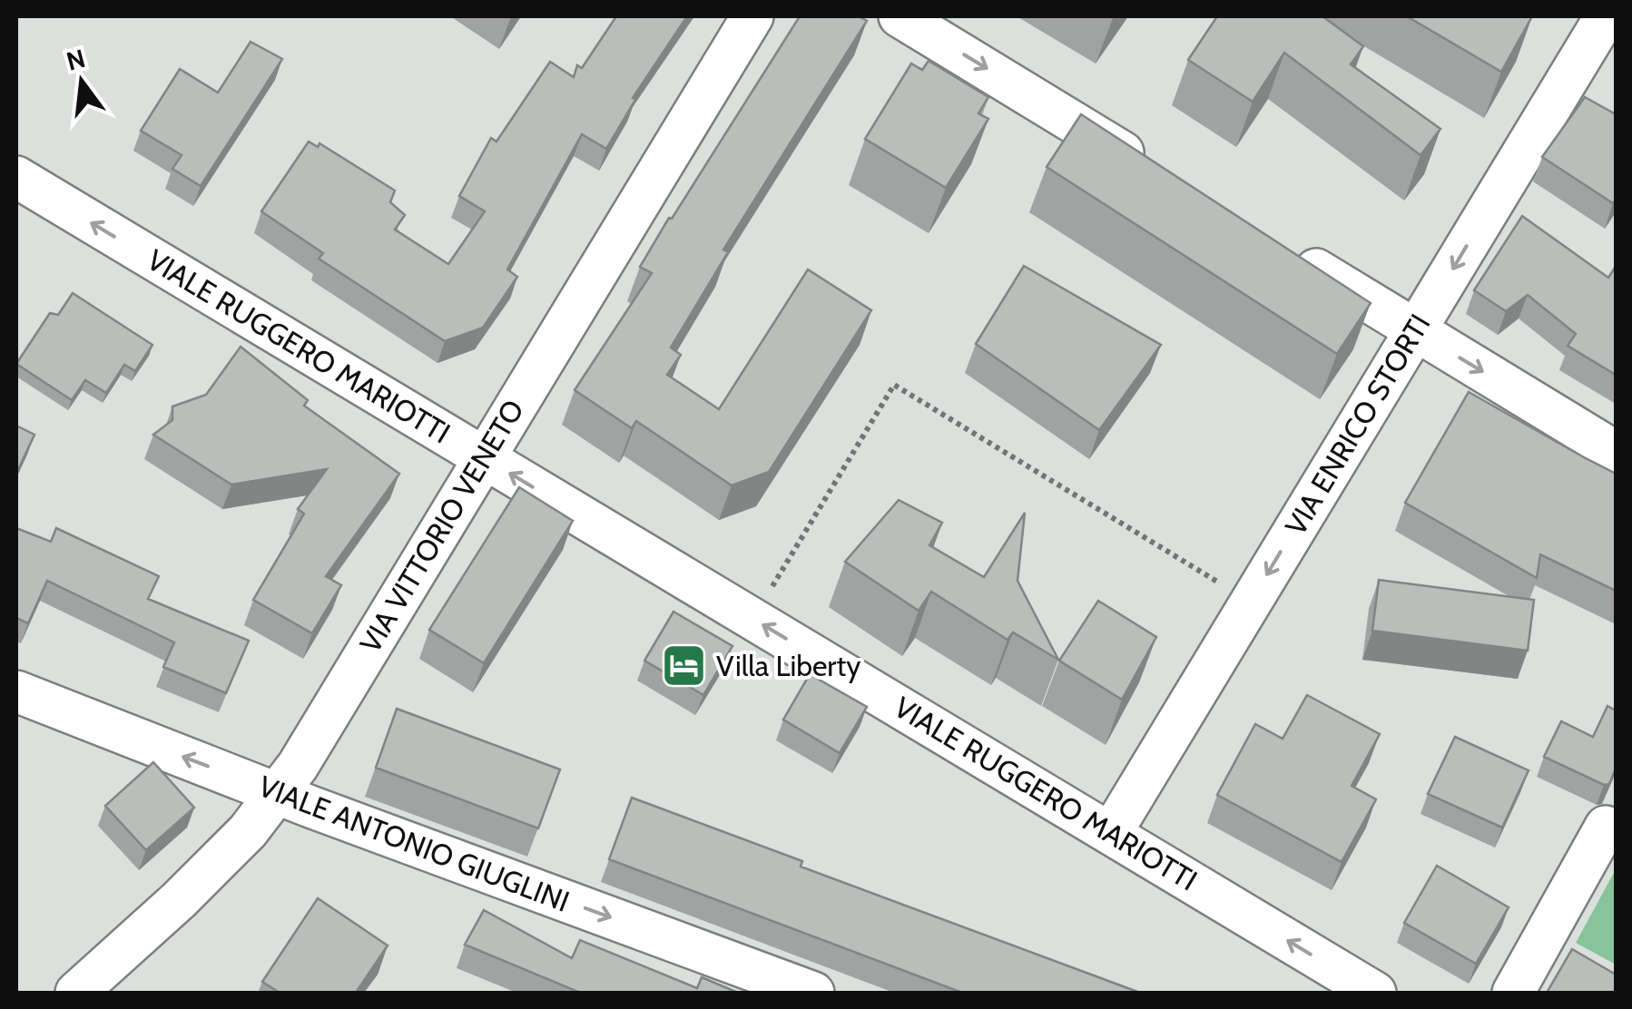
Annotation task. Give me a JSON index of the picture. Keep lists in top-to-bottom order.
{
  "streets": {
    "street": [
      "VIALE RUGGERO MARIOTTI",
      "VIA ENRICO STORTI",
      "VIA VITTORIO VENETO",
      "VIALE ANTONIO GIUGLINI"
    ]
  },
  "crossings": [
    ["VIALE RUGGERO MARIOTTI", "VIA ENRICO STORTI"],
    ["VIALE RUGGERO MARIOTTI", "VIA VITTORIO VENETO"],
    ["VIA VITTORIO VENETO", "VIALE ANTONIO GIUGLINI"]
  ],
  "one_way": ["VIALE RUGGERO MARIOTTI", "VIA ENRICO STORTI"],
  "places": {
    "hotel": ["Villa Liberty"]
  },
  "north": "top"
}
